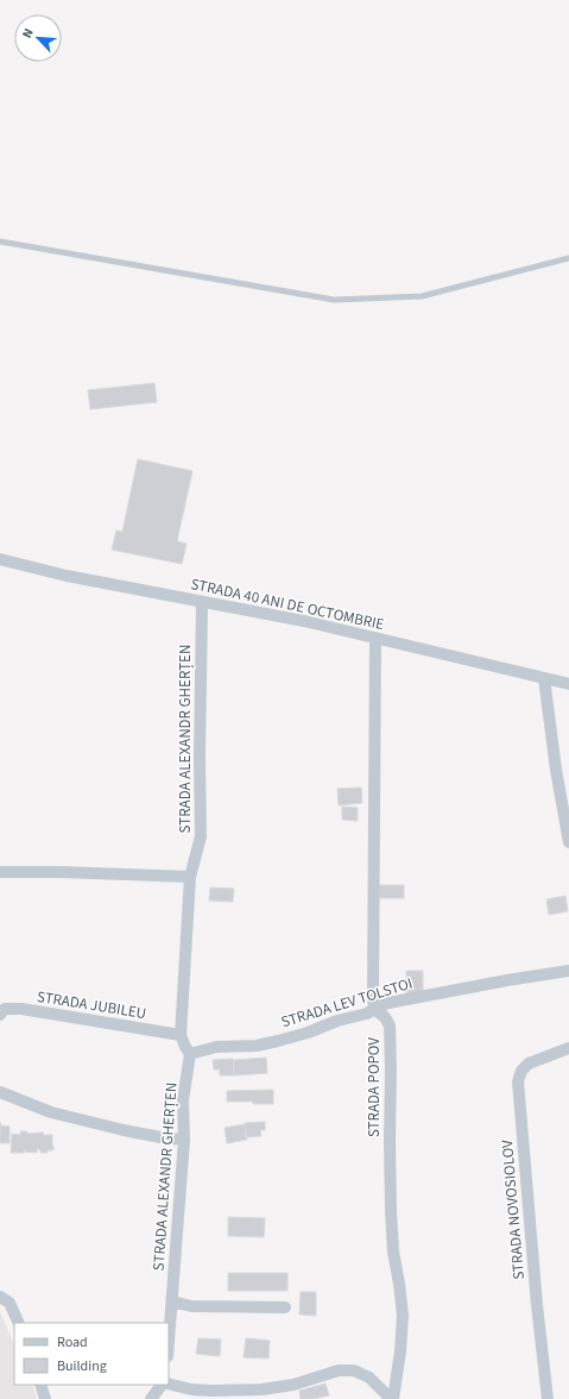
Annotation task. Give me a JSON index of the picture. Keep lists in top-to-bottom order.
{
  "streets": {
    "street": [
      "STRADA 40 ANI DE OCTOMBRIE",
      "STRADA ALEXANDR GHERȚEN",
      "STRADA LEV TOLSTOI",
      "STRADA JUBILEU",
      "STRADA POPOV",
      "STRADA NOVOSIOLOV"
    ]
  },
  "crossings": [
    ["STRADA 40 ANI DE OCTOMBRIE", "STRADA ALEXANDR GHERȚEN"],
    ["STRADA ALEXANDR GHERȚEN", "STRADA LEV TOLSTOI"],
    ["STRADA ALEXANDR GHERȚEN", "STRADA JUBILEU"],
    ["STRADA LEV TOLSTOI", "STRADA POPOV"]
  ],
  "legend": ["Road", "Building"],
  "north": "top left"
}
